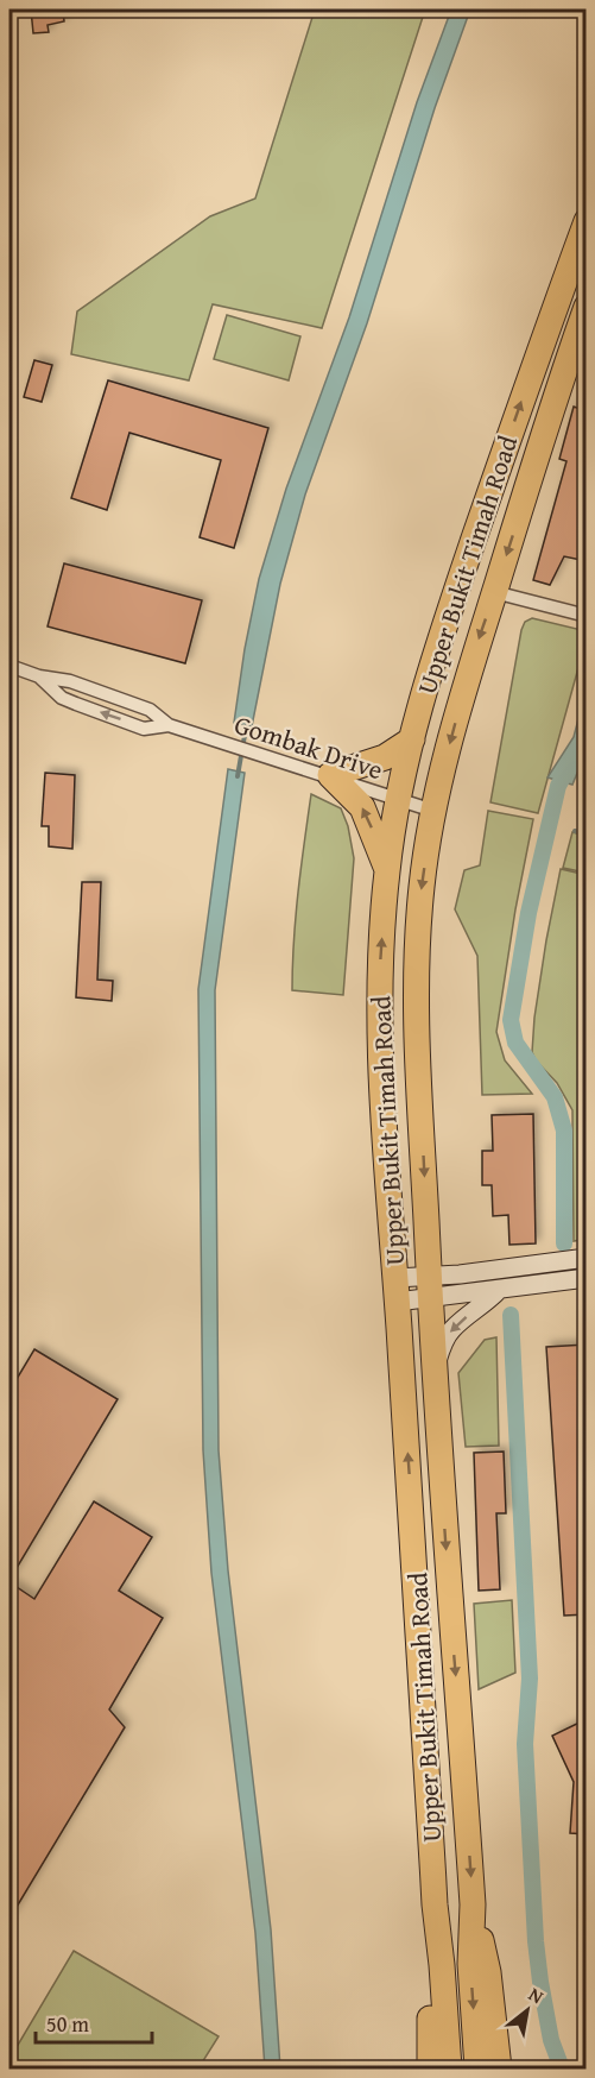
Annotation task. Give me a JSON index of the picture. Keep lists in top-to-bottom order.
{
  "streets": {
    "highway": ["Upper Bukit Timah Road"],
    "street": ["Gombak Drive"]
  },
  "crossings": [
    ["Upper Bukit Timah Road", "Gombak Drive"]
  ],
  "scale_bar": "50 m",
  "north": "top right"
}
